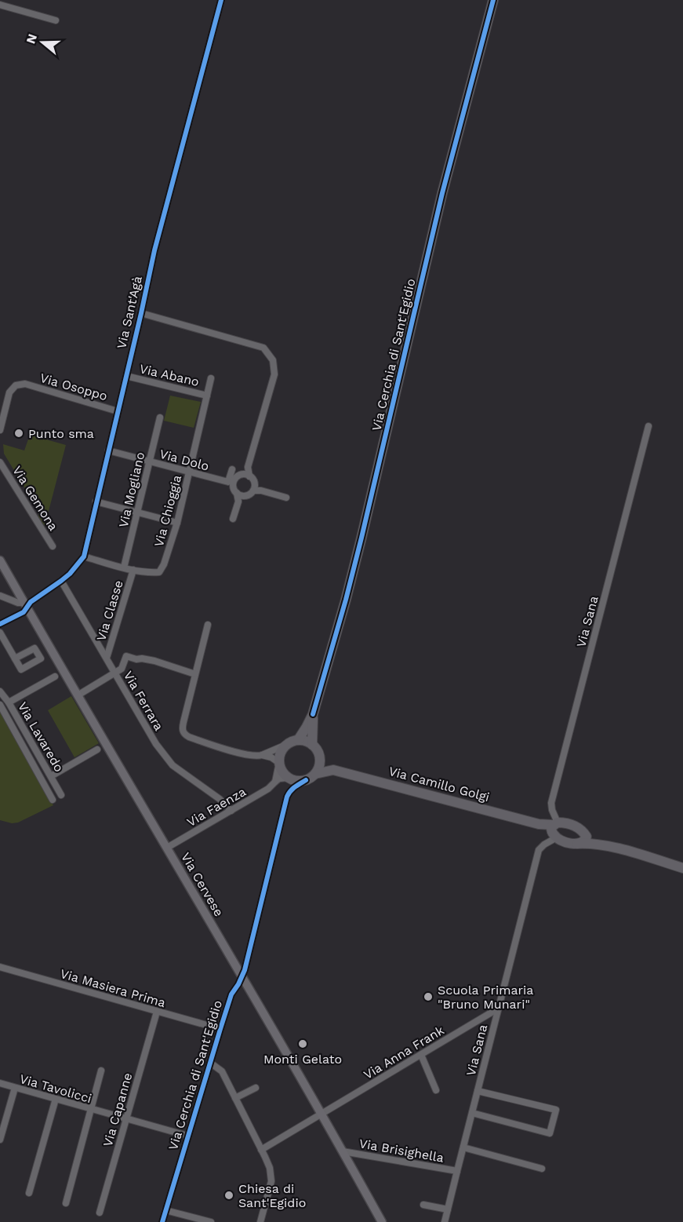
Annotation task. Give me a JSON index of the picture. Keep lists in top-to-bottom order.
{
  "streets": {
    "main road": ["Via Cerchia di Sant'Egidio", "Via Camillo Golgi", "Via Cervese"],
    "street": [
      "Via Sant'Agà",
      "Via Abano",
      "Via Osoppo",
      "Via Dolo",
      "Via Mogliano",
      "Via Gemona",
      "Via Chioggia",
      "Via Classe",
      "Via Sana",
      "Via Ferrara",
      "Via Lavaredo",
      "Via Faenza",
      "Via Masiera Prima",
      "Via Anna Frank",
      "Via Tavolicci",
      "Via Capanne",
      "Via Brisighella"
    ]
  },
  "crossings": [
    ["Via Sant'Agà", "Via Abano"],
    ["Via Sant'Agà", "Via Osoppo"],
    ["Via Sant'Agà", "Via Dolo"],
    ["Via Sant'Agà", "Via Chioggia"],
    ["Via Sant'Agà", "Via Ferrara"],
    ["Via Sant'Agà", "Via Cervese"],
    ["Via Cerchia di Sant'Egidio", "Via Camillo Golgi"],
    ["Via Cerchia di Sant'Egidio", "Via Cervese"],
    ["Via Cerchia di Sant'Egidio", "Via Masiera Prima"],
    ["Via Cerchia di Sant'Egidio", "Via Tavolicci"],
    ["Via Abano", "Via Chioggia"],
    ["Via Dolo", "Via Mogliano"],
    ["Via Dolo", "Via Chioggia"],
    ["Via Mogliano", "Via Chioggia"],
    ["Via Chioggia", "Via Classe"],
    ["Via Classe", "Via Ferrara"],
    ["Via Sana", "Via Camillo Golgi"],
    ["Via Sana", "Via Anna Frank"],
    ["Via Sana", "Via Brisighella"],
    ["Via Ferrara", "Via Faenza"],
    ["Via Faenza", "Via Cervese"],
    ["Via Cervese", "Via Anna Frank"],
    ["Via Cervese", "Via Brisighella"],
    ["Via Masiera Prima", "Via Capanne"],
    ["Via Tavolicci", "Via Capanne"]
  ],
  "places": [
    "Punto sma",
    "Scuola Primaria \"Bruno Munari\"",
    "Monti Gelato",
    "Chiesa di Sant'Egidio"
  ],
  "north": "left"
}
